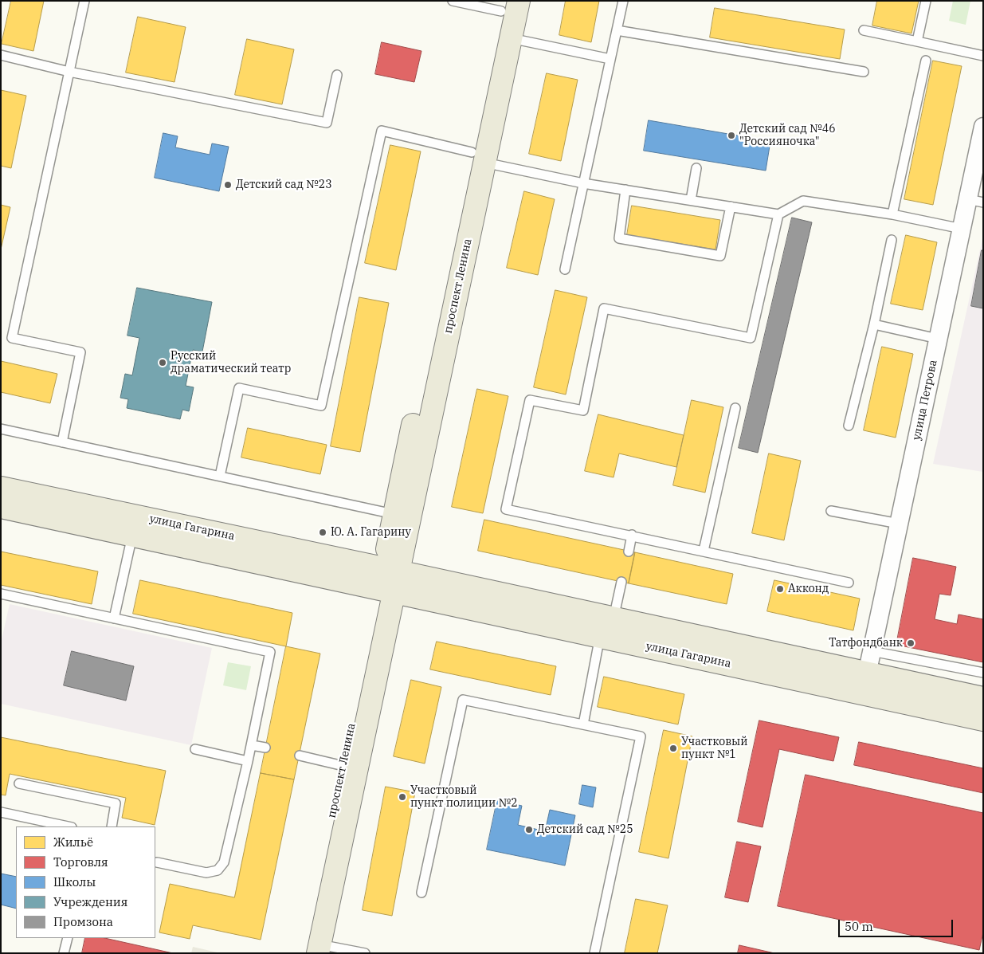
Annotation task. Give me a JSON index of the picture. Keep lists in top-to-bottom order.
{
  "streets": {
    "main road": ["проспект Ленина", "улица Гагарина"],
    "street": ["улица Петрова"]
  },
  "crossings": [
    ["проспект Ленина", "улица Гагарина"],
    ["улица Петрова", "улица Гагарина"]
  ],
  "places": [
    "Детский сад №46 \"Россияночка\"",
    "Детский сад №23",
    "Русский драматический театр",
    "Ю. А. Гагарину",
    "Акконд",
    "Татфондбанк",
    "Участковый пункт №1",
    "Участковый пункт полиции №2",
    "Детский сад №25"
  ],
  "legend": [
    "Жильё",
    "Торговля",
    "Школы",
    "Учреждения",
    "Промзона"
  ],
  "scale_bar": "50 m"
}
